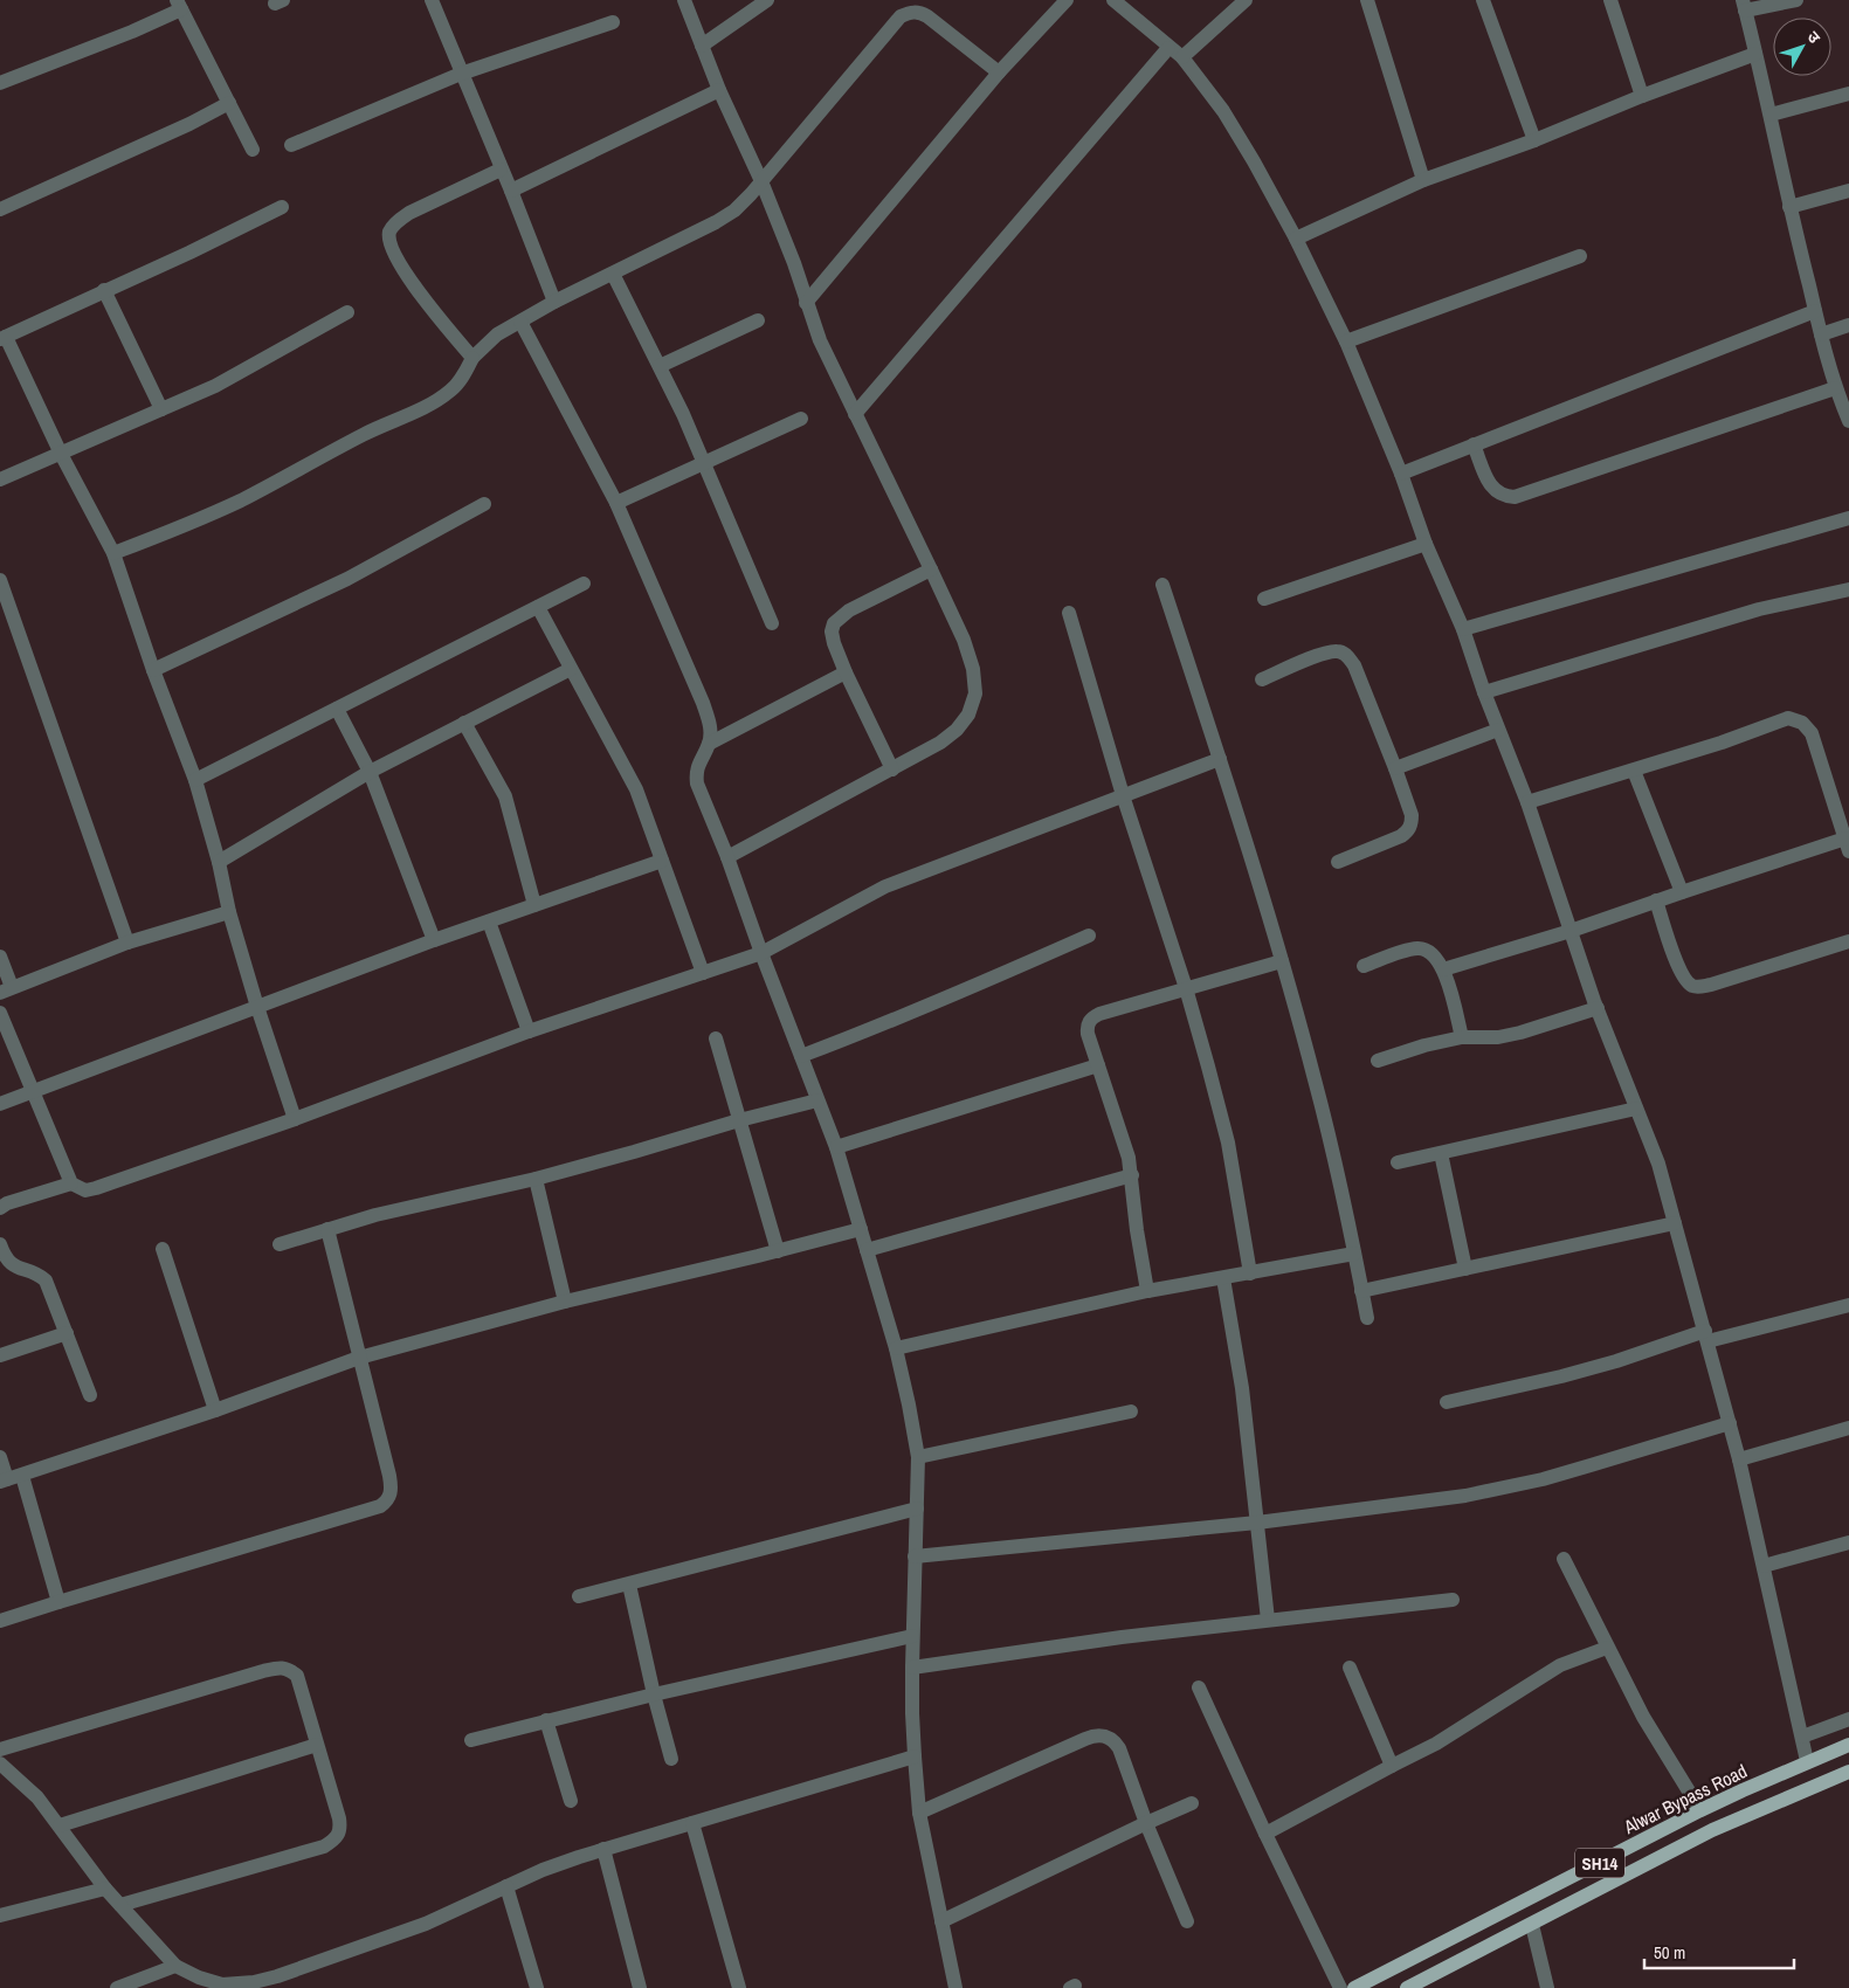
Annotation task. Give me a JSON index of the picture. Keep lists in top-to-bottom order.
{
  "streets": {
    "main road": ["Alwar Bypass Road", "SH14"]
  },
  "scale_bar": "50 m",
  "north": "top right"
}
